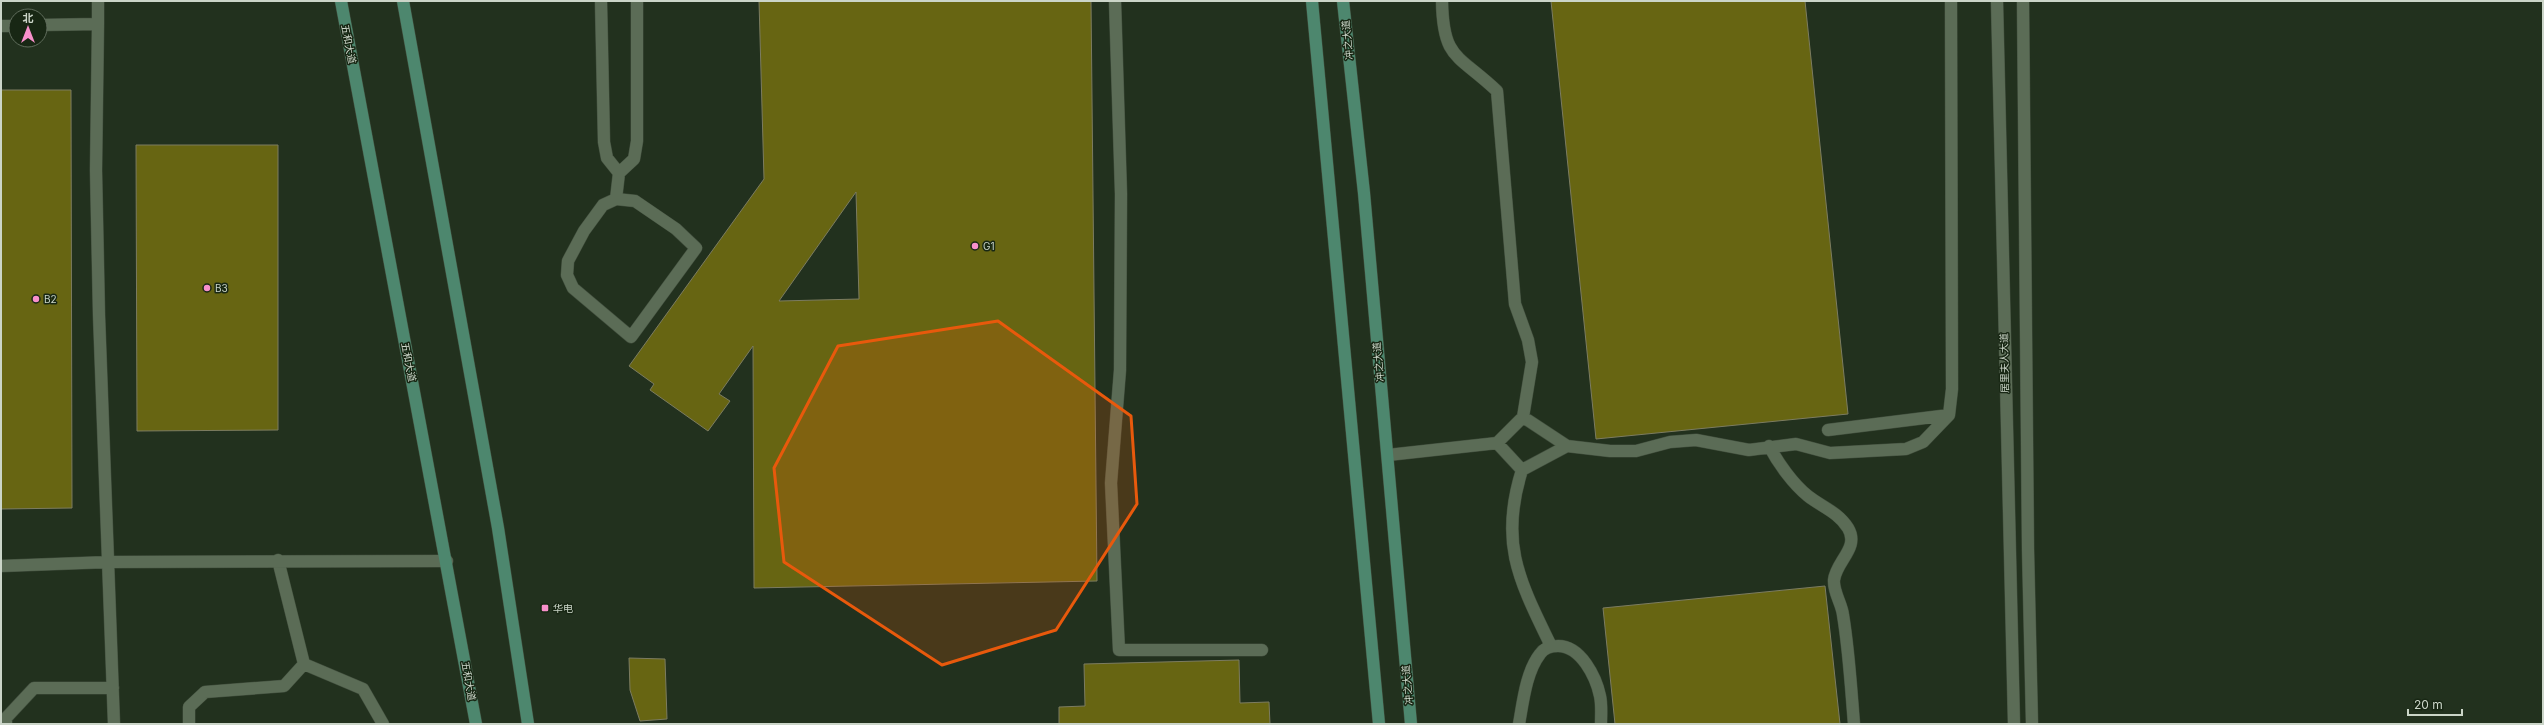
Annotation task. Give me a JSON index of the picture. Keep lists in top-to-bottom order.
{
  "streets": {
    "main road": ["冲之大道", "五和大道"],
    "street": ["居里夫人大道"]
  },
  "places": {
    "other": ["G1", "B3", "B2"],
    "transit": ["华电"]
  },
  "scale_bar": "20 m",
  "north": "top"
}
